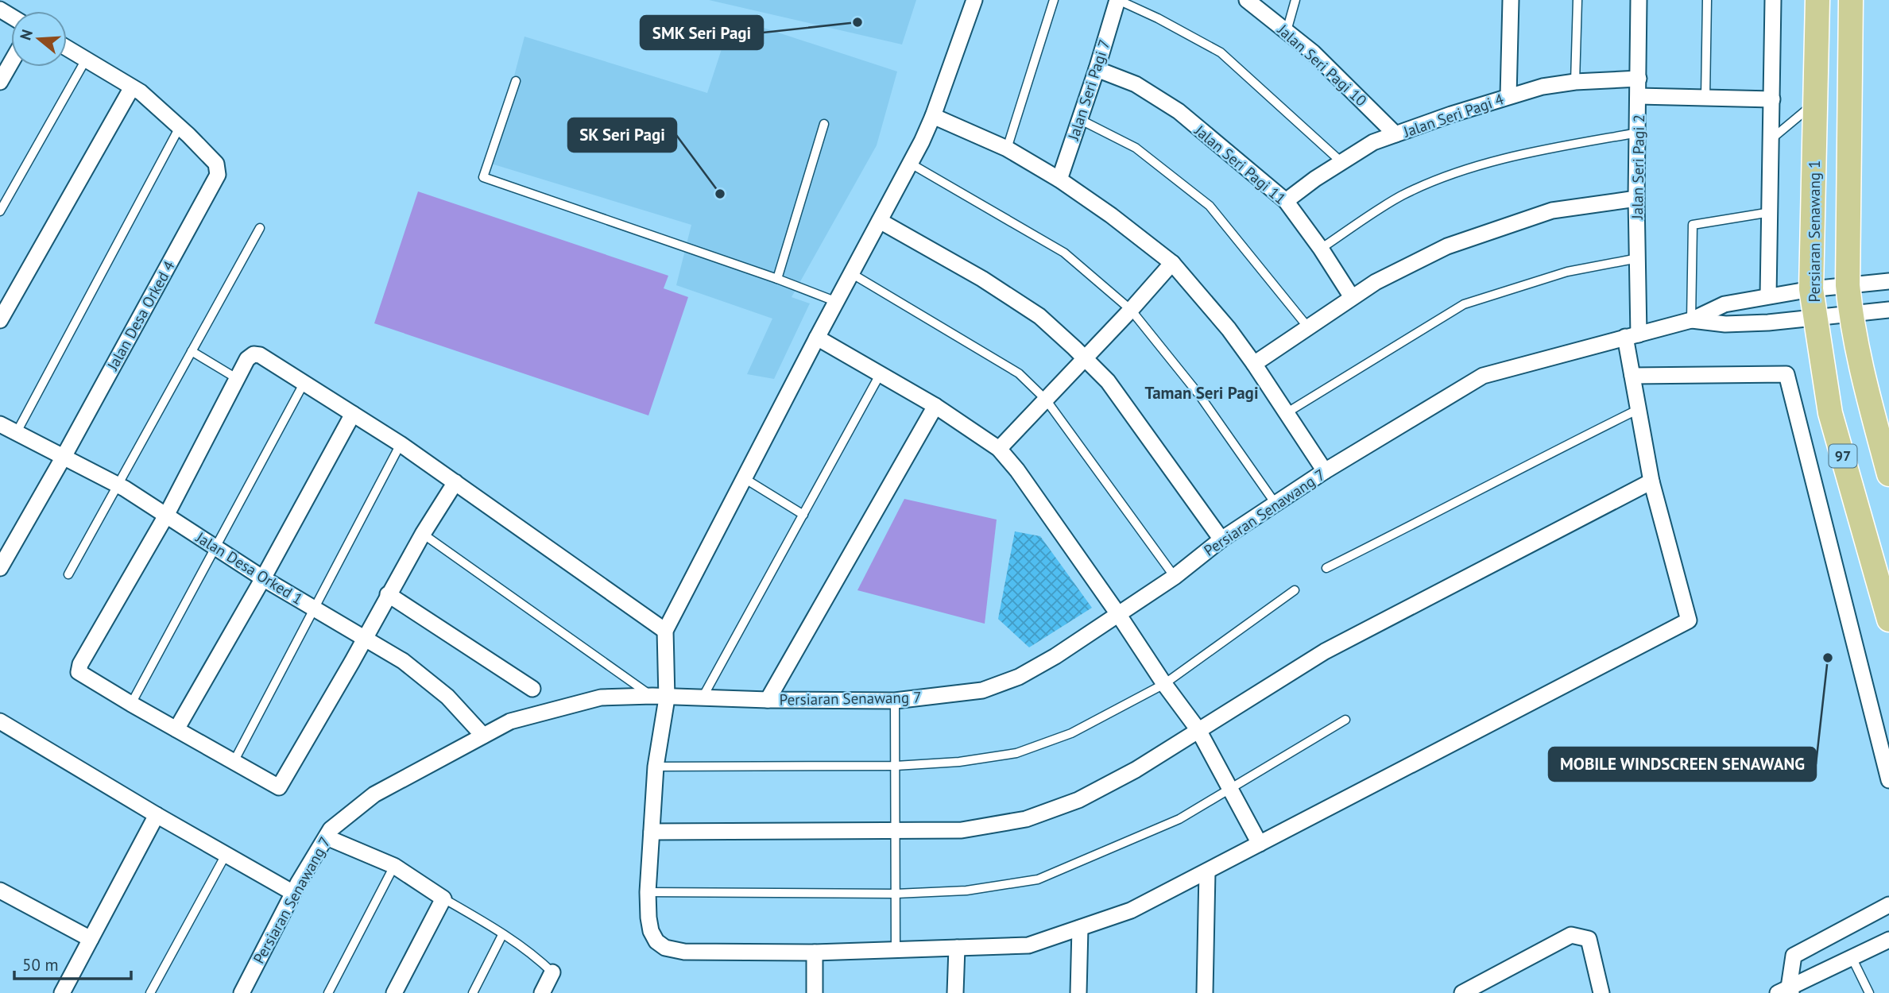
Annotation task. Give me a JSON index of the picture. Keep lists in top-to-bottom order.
{
  "streets": {
    "main road": ["Persiaran Senawang 1", "97"],
    "street": [
      "Jalan Seri Pagi 10",
      "Jalan Seri Pagi 7",
      "Jalan Seri Pagi 4",
      "Jalan Seri Pagi 11",
      "Jalan Seri Pagi 2",
      "Jalan Desa Orked 4",
      "Persiaran Senawang 7",
      "Jalan Desa Orked 1"
    ]
  },
  "crossings": [
    ["Jalan Seri Pagi 10", "Jalan Seri Pagi 4"],
    ["Jalan Seri Pagi 7", "Jalan Seri Pagi 11"],
    ["Jalan Seri Pagi 4", "Jalan Seri Pagi 11"],
    ["Jalan Seri Pagi 4", "Jalan Seri Pagi 2"],
    ["Jalan Seri Pagi 2", "Persiaran Senawang 7"],
    ["Jalan Desa Orked 4", "Jalan Desa Orked 1"],
    ["Persiaran Senawang 7", "Jalan Desa Orked 1"]
  ],
  "districts": ["Taman Seri Pagi"],
  "places": ["SMK Seri Pagi", "SK Seri Pagi", "MOBILE WINDSCREEN SENAWANG"],
  "scale_bar": "50 m",
  "north": "left"
}
